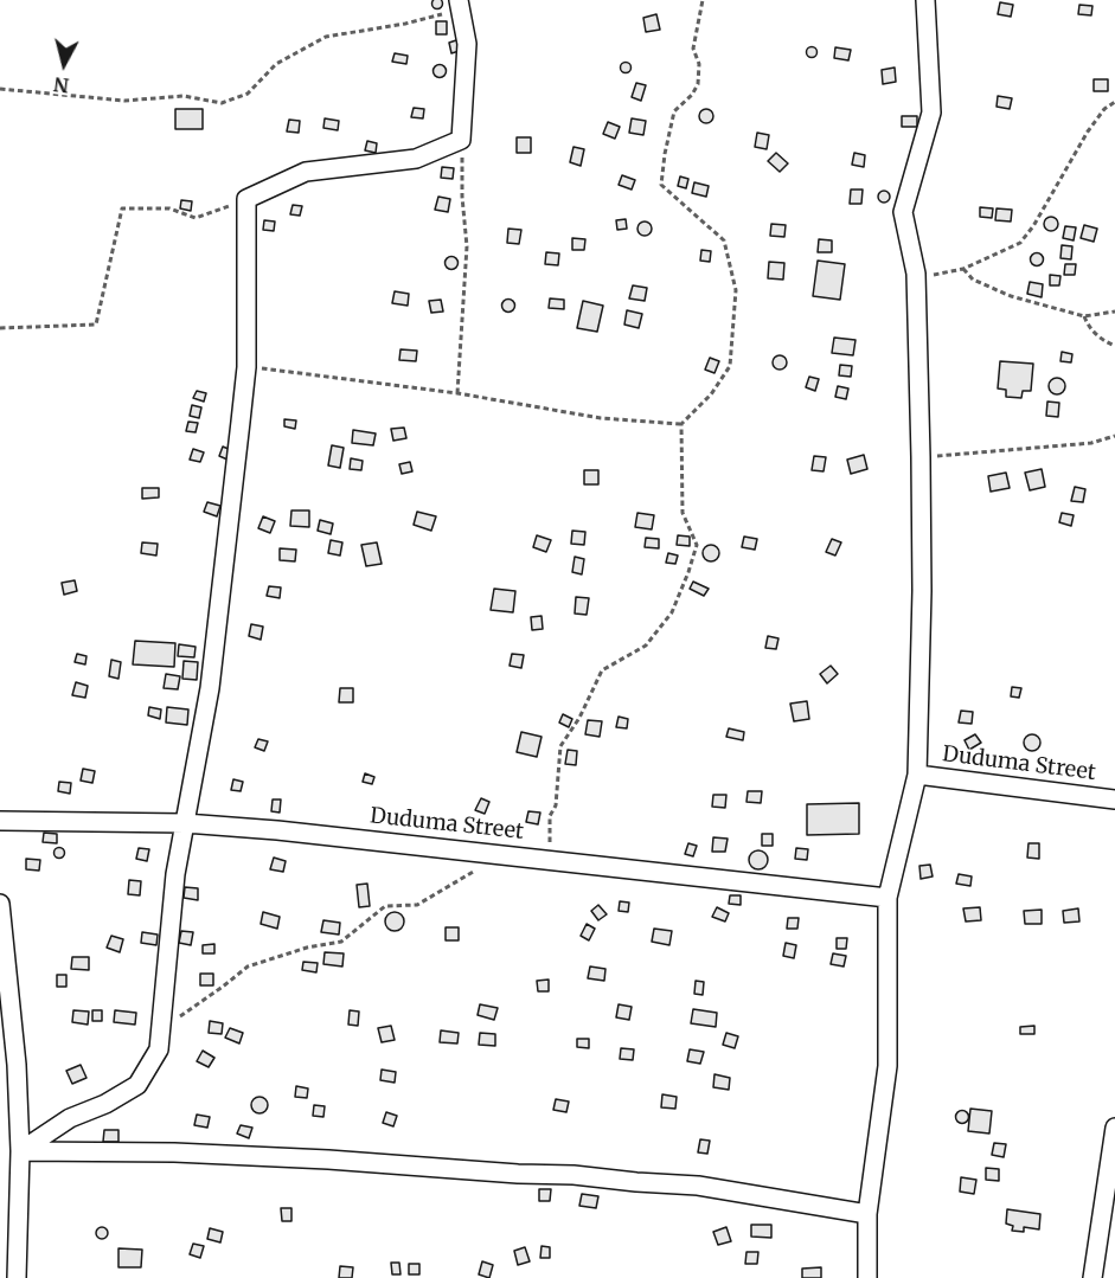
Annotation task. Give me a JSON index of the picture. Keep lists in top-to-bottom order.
{
  "streets": {
    "street": ["Duduma Street"]
  },
  "north": "bottom"
}
